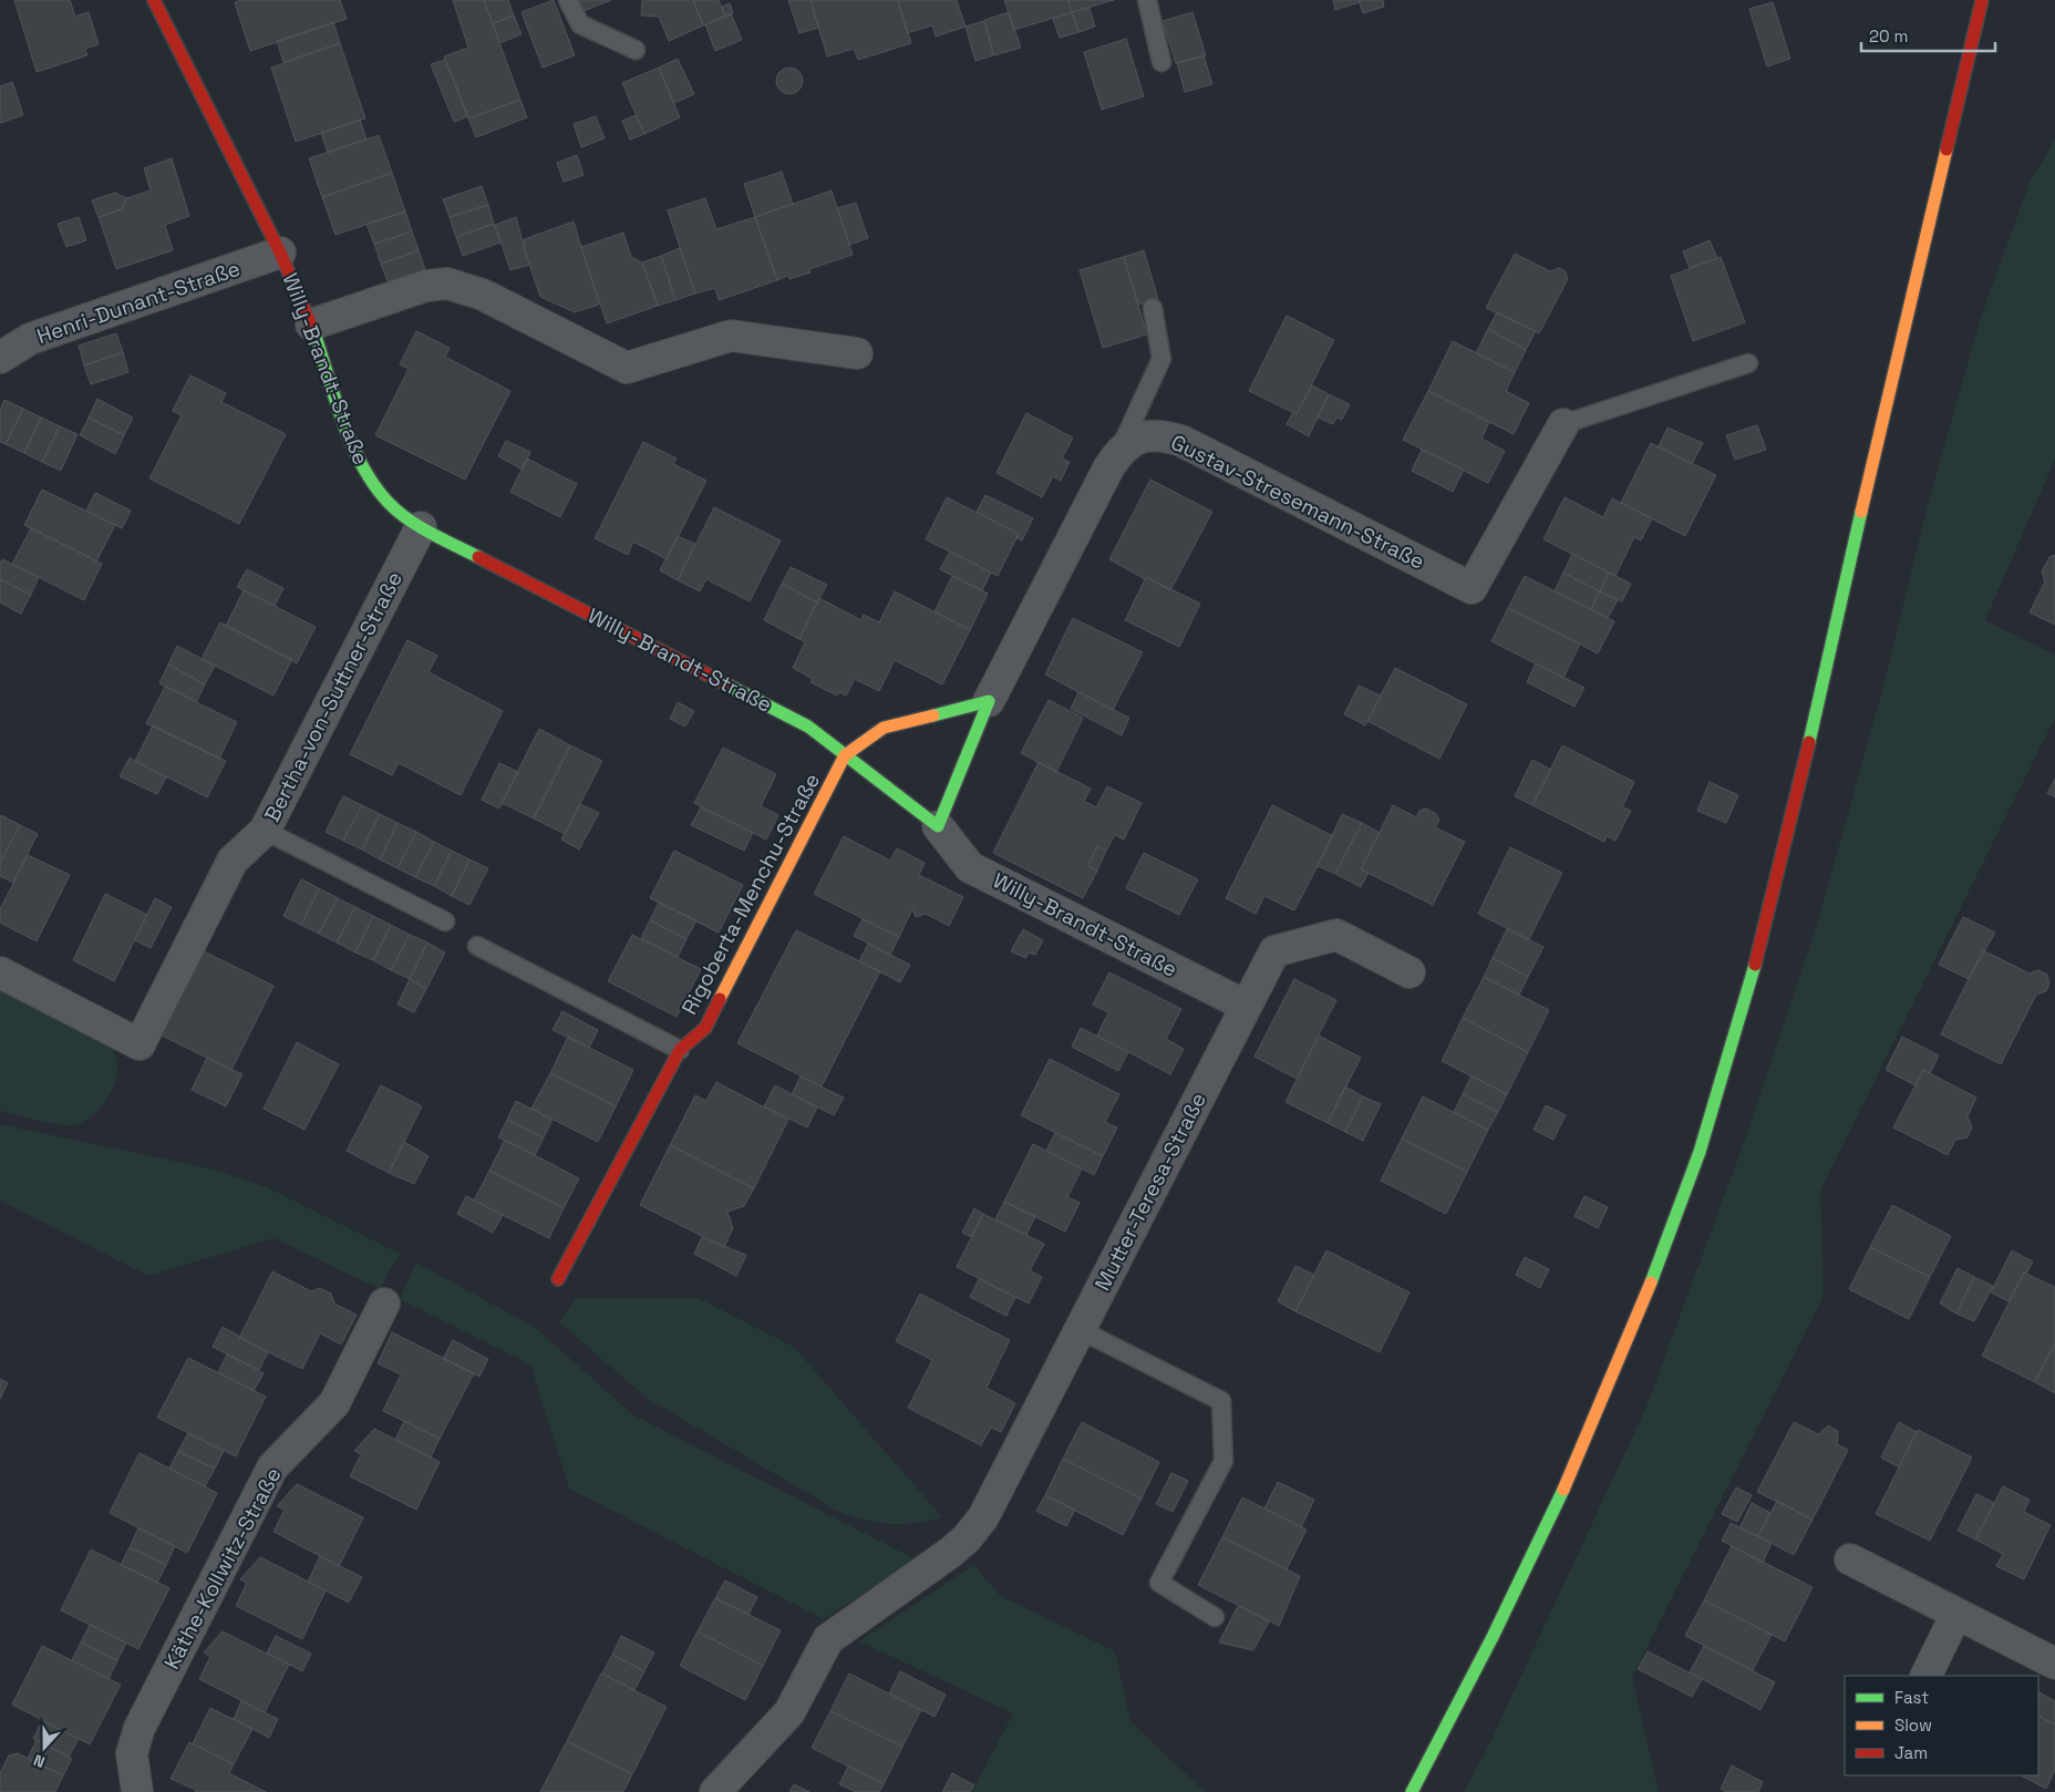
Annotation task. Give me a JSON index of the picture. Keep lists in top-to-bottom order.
{
  "streets": {
    "street": [
      "Henri-Dunant-Straße",
      "Willy-Brandt-Straße",
      "Gustav-Stresemann-Straße",
      "Bertha-von-Suttner-Straße",
      "Rigoberta-Menchu-Straße",
      "Mutter-Teresa-Straße",
      "Käthe-Kollwitz-Straße"
    ]
  },
  "crossings": [
    ["Henri-Dunant-Straße", "Willy-Brandt-Straße"],
    ["Willy-Brandt-Straße", "Bertha-von-Suttner-Straße"],
    ["Willy-Brandt-Straße", "Rigoberta-Menchu-Straße"],
    ["Willy-Brandt-Straße", "Mutter-Teresa-Straße"]
  ],
  "legend": ["Fast", "Slow", "Jam"],
  "scale_bar": "20 m",
  "north": "bottom"
}
